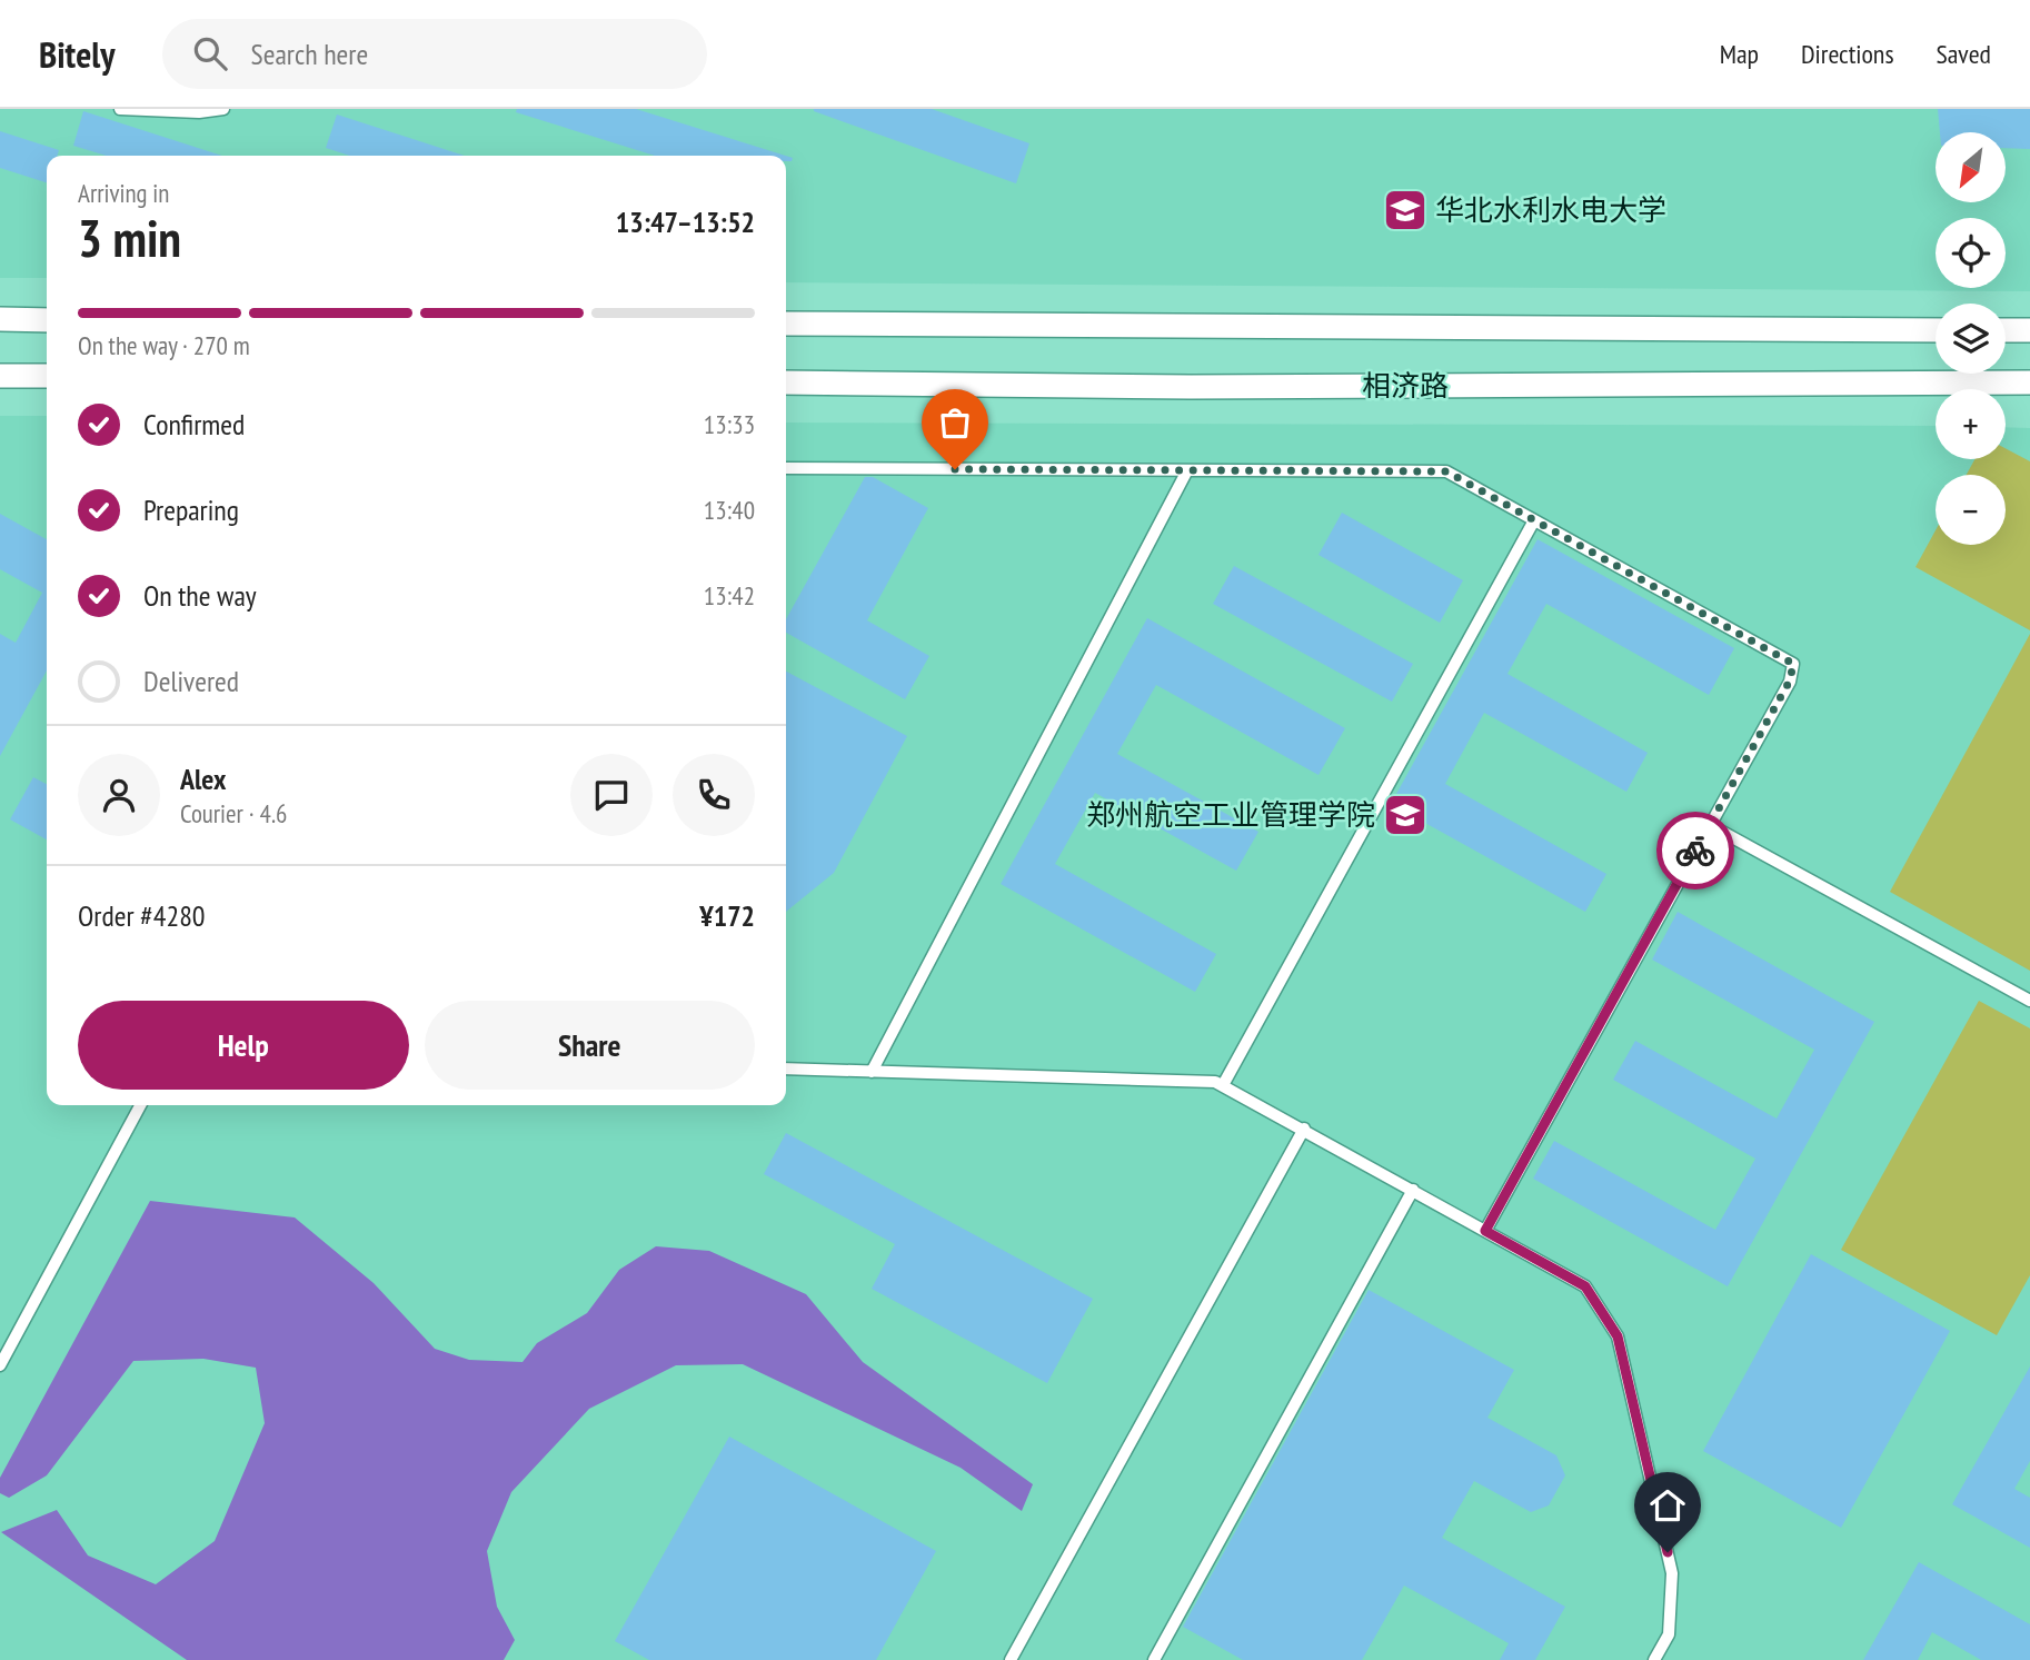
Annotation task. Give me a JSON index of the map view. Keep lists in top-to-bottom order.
{
  "streets": {
    "street": ["相济路"]
  },
  "places": {
    "school or university": ["华北水利水电大学", "郑州航空工业管理学院"]
  },
  "north": "bottom left",
  "page": {
    "header": "Bitely",
    "search": "Search here",
    "nav": ["Map", "Directions", "Saved"],
    "map_buttons": ["+", "−"],
    "heading": ["3 min", "Arriving in", "13:47–13:52"],
    "panel": [
      "Alex",
      "Courier · 4.6",
      "Order #4280",
      "¥172"
    ],
    "bar": "On the way · 270 m",
    "list": [
      ["Confirmed", "13:33"],
      ["Preparing", "13:40"],
      ["On the way", "13:42"],
      "Delivered"
    ],
    "buttons": ["Help", "Share"]
  }
}
